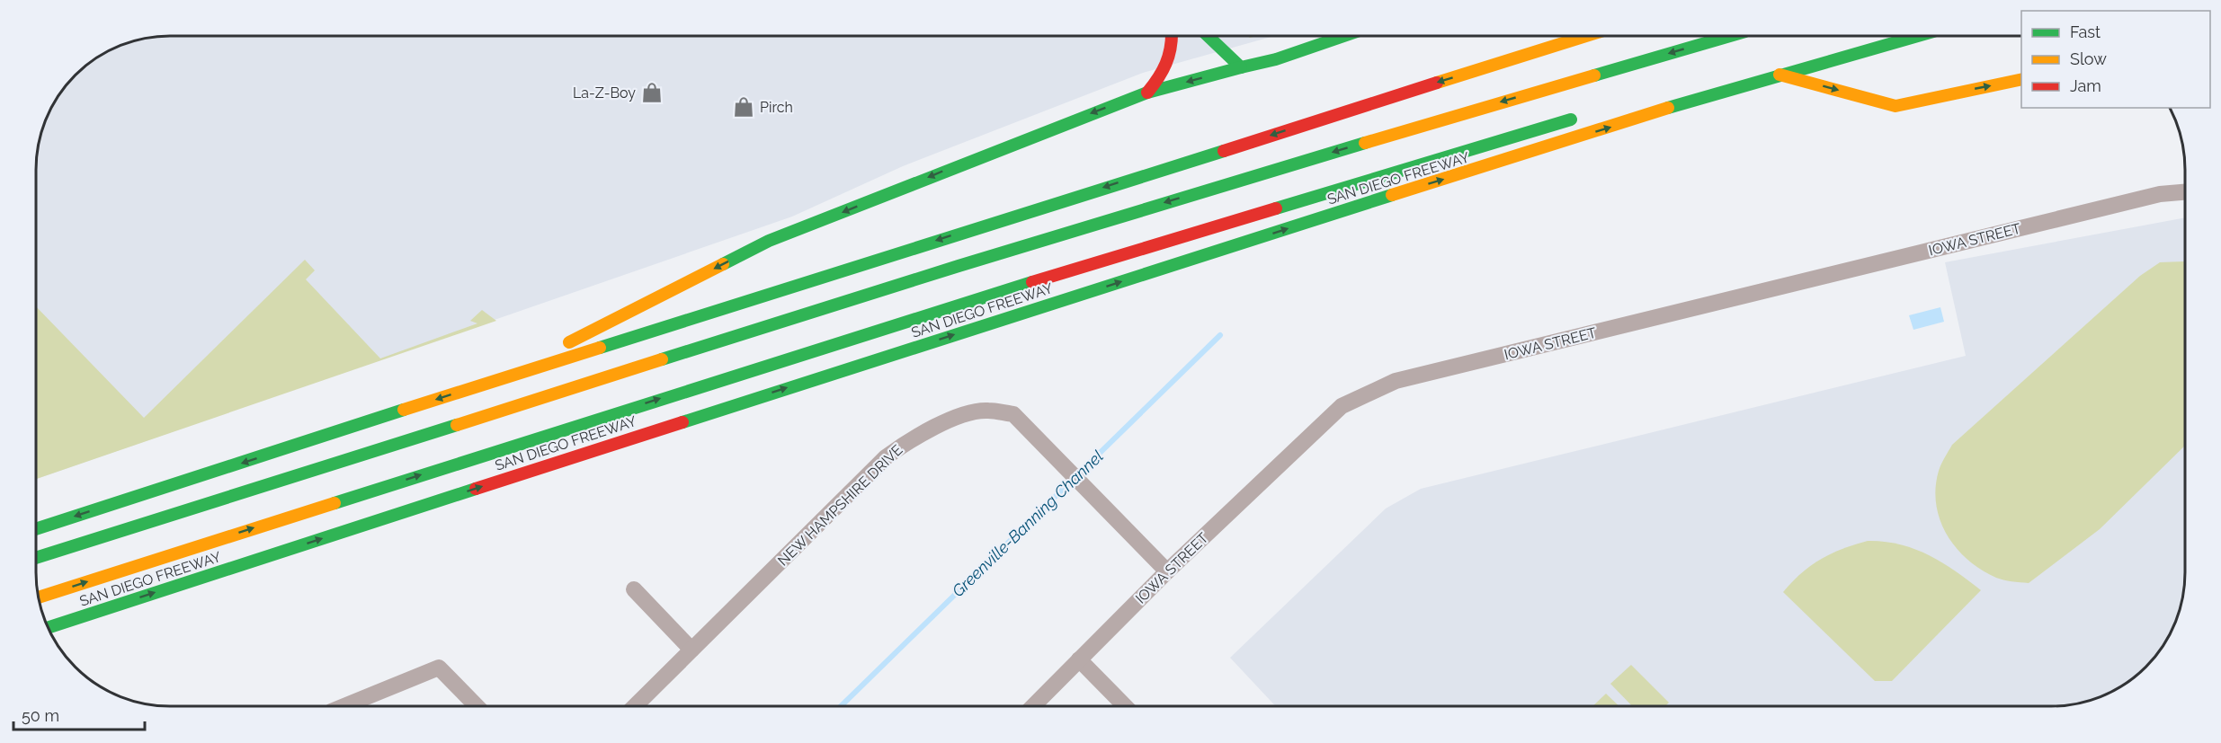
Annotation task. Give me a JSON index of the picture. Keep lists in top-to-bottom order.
{
  "streets": {
    "main road": ["SAN DIEGO FREEWAY"],
    "street": ["IOWA STREET", "NEW HAMPSHIRE DRIVE"]
  },
  "crossings": [
    ["IOWA STREET", "NEW HAMPSHIRE DRIVE"]
  ],
  "water": ["Greenville-Banning Channel"],
  "places": {
    "shop": ["La-Z-Boy", "Pirch"]
  },
  "legend": ["Fast", "Slow", "Jam"],
  "scale_bar": "50 m"
}
